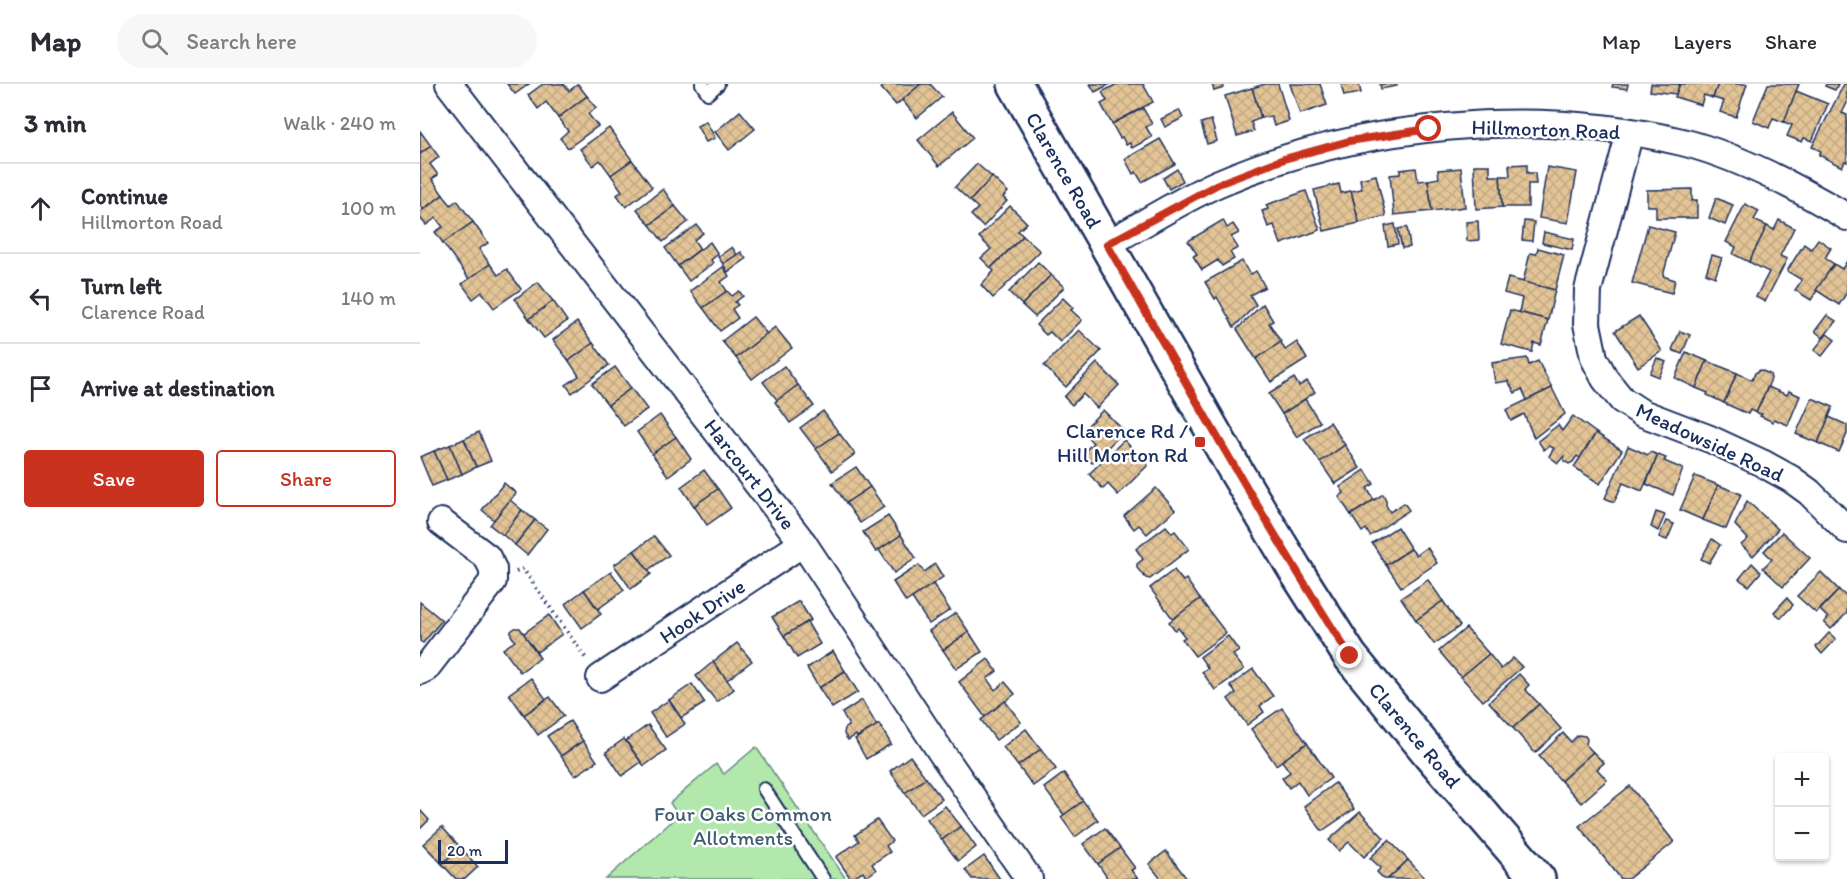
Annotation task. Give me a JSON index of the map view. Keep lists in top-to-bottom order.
{
  "streets": {
    "street": [
      "Hillmorton Road",
      "Clarence Road",
      "Meadowside Road",
      "Harcourt Drive",
      "Hook Drive"
    ]
  },
  "crossings": [
    ["Hillmorton Road", "Clarence Road"],
    ["Hillmorton Road", "Meadowside Road"],
    ["Harcourt Drive", "Hook Drive"]
  ],
  "parks": ["Four Oaks Common Allotments"],
  "places": {
    "transit": ["Clarence Rd / Hill Morton Rd"]
  },
  "scale_bar": "20 m",
  "page": {
    "header": "Map",
    "search": "Search here",
    "nav": ["Map", "Layers", "Share"],
    "heading": ["3 min", "Walk · 240 m"],
    "list": [
      ["Continue", "Hillmorton Road", "100 m"],
      ["Turn left", "Clarence Road", "140 m"],
      "Arrive at destination"
    ],
    "buttons": ["Save", "Share"],
    "map_buttons": ["+", "−"],
    "scale": "20 m"
  }
}
